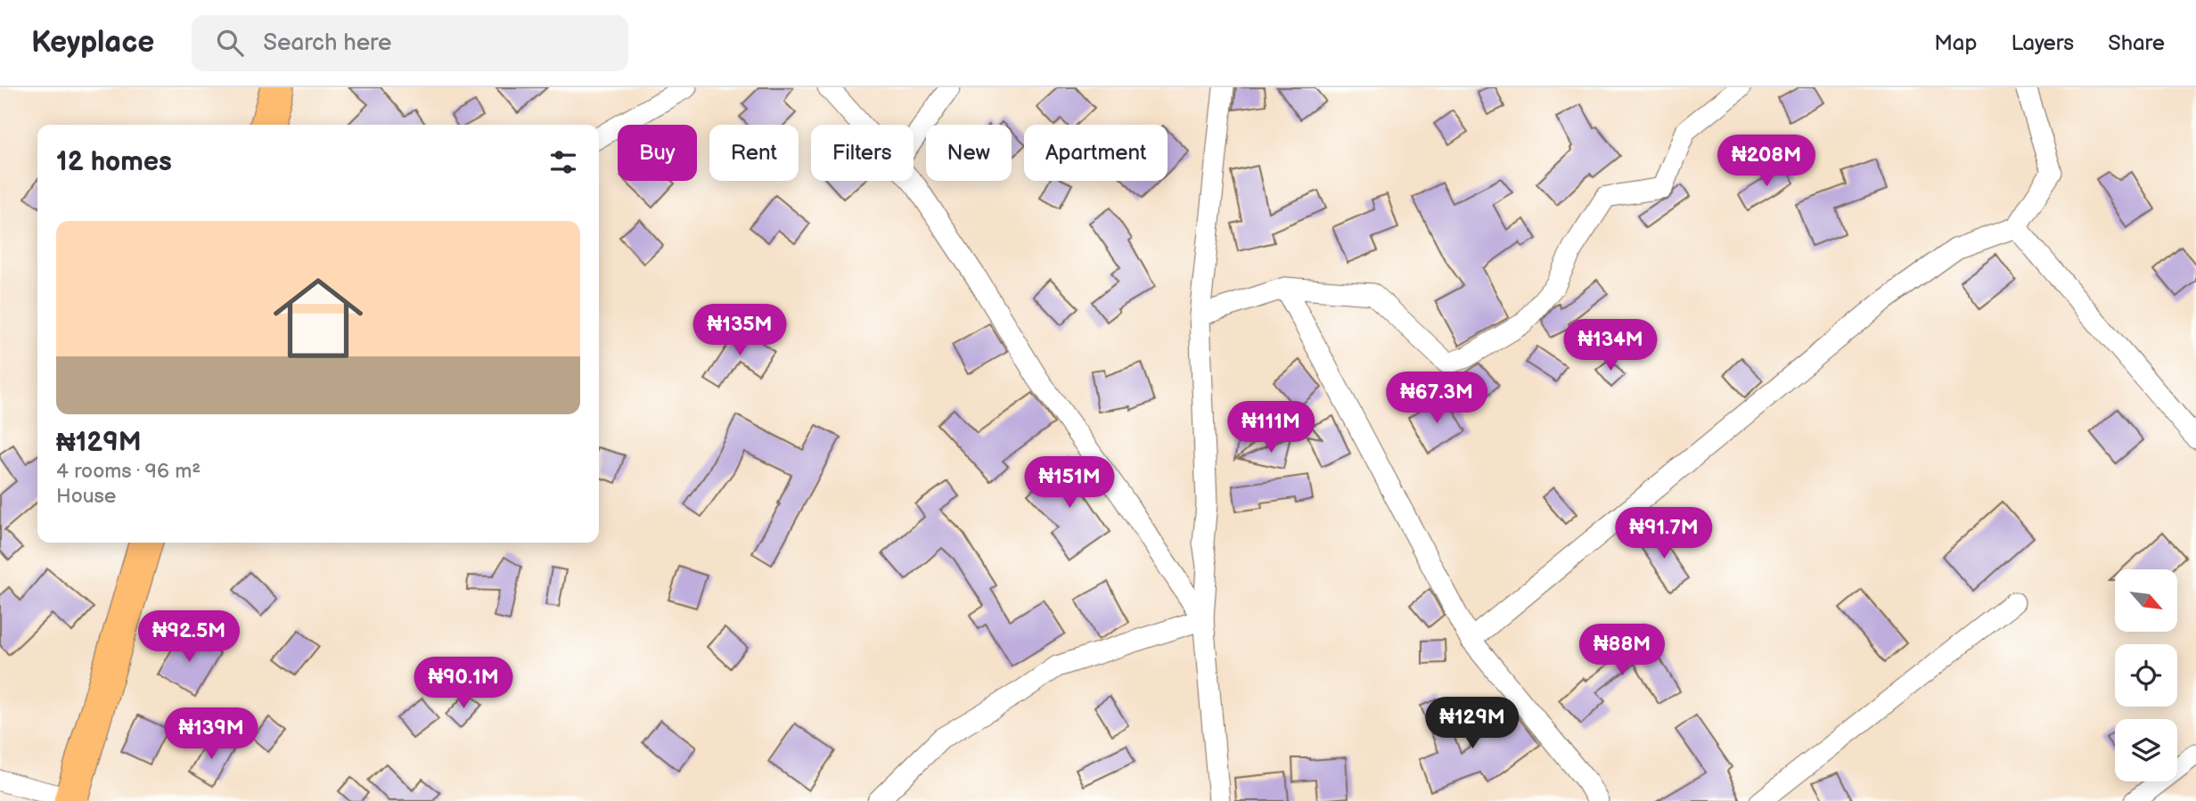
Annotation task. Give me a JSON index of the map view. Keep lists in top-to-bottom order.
{
  "north": "bottom right",
  "page": {
    "header": "Keyplace",
    "search": "Search here",
    "nav": ["Map", "Layers", "Share"],
    "chip": [
      "Buy",
      "Rent",
      "Filters",
      "New",
      "Apartment"
    ],
    "heading": "12 homes",
    "price": [
      "₦208M",
      "₦135M",
      "₦134M",
      "₦67.3M",
      "₦111M",
      "₦151M",
      "₦91.7M",
      "₦92.5M",
      "₦88M",
      "₦90.1M",
      "₦129M",
      "₦139M"
    ],
    "list": [
      {
        "name": "₦129M",
        "note": "4 rooms · 96 m² · House"
      }
    ]
  }
}
